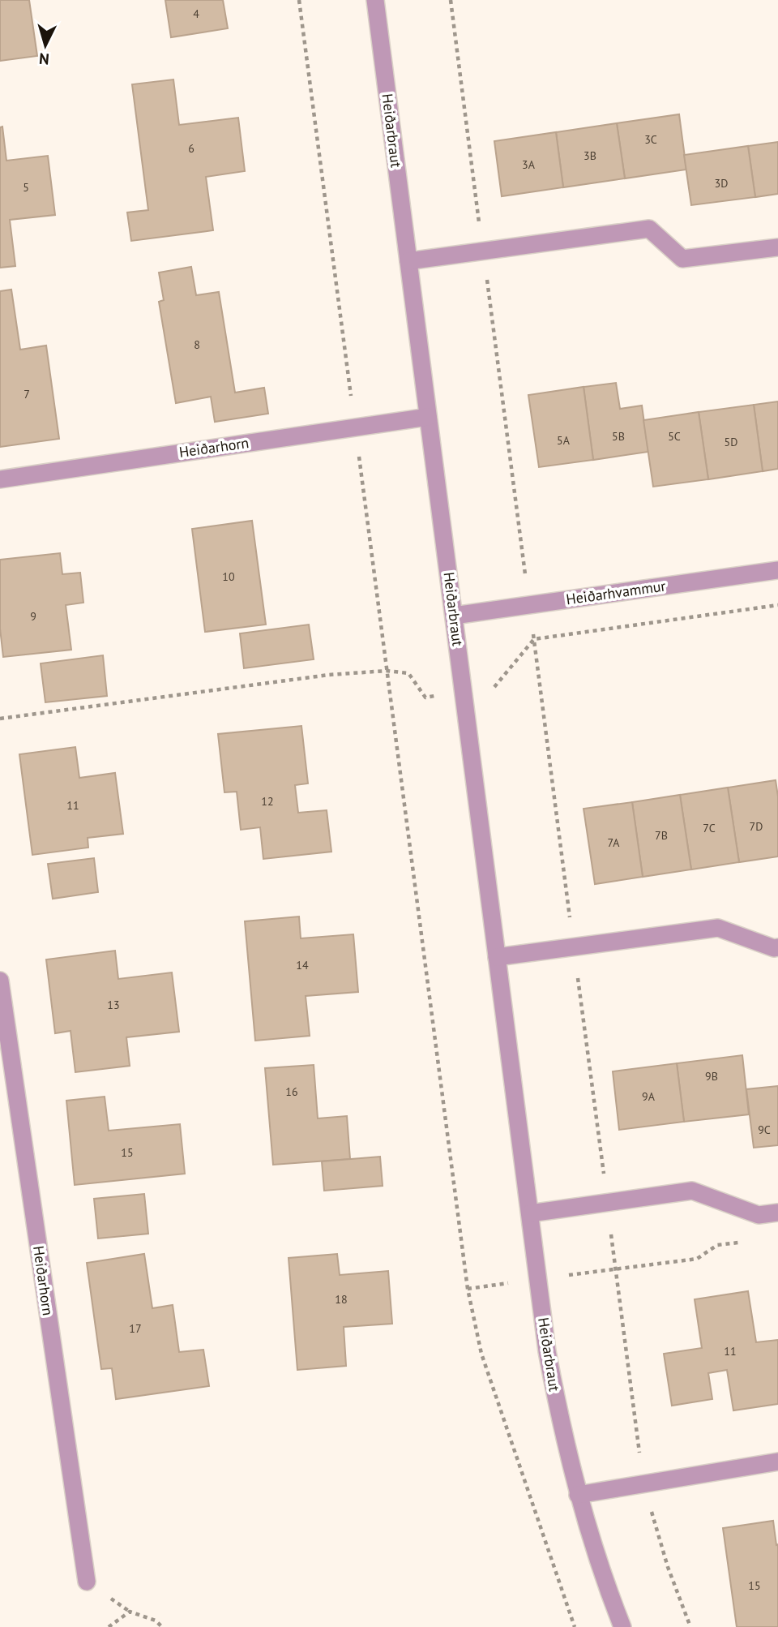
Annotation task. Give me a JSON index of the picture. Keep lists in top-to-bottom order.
{
  "streets": {
    "street": ["Heiðarbraut", "Heiðarhorn", "Heiðarhvammur"]
  },
  "crossings": [
    ["Heiðarbraut", "Heiðarhorn"],
    ["Heiðarbraut", "Heiðarhvammur"]
  ],
  "house_numbers": [
    "4",
    "3C",
    "6",
    "3B",
    "3A",
    "3D",
    "5",
    "8",
    "7",
    "5B",
    "5C",
    "5A",
    "5D",
    "10",
    "9",
    "12",
    "11",
    "7D",
    "7C",
    "7B",
    "7A",
    "14",
    "13",
    "9B",
    "16",
    "9A",
    "9C",
    "15",
    "18",
    "17",
    "11",
    "15"
  ],
  "north": "bottom"
}
